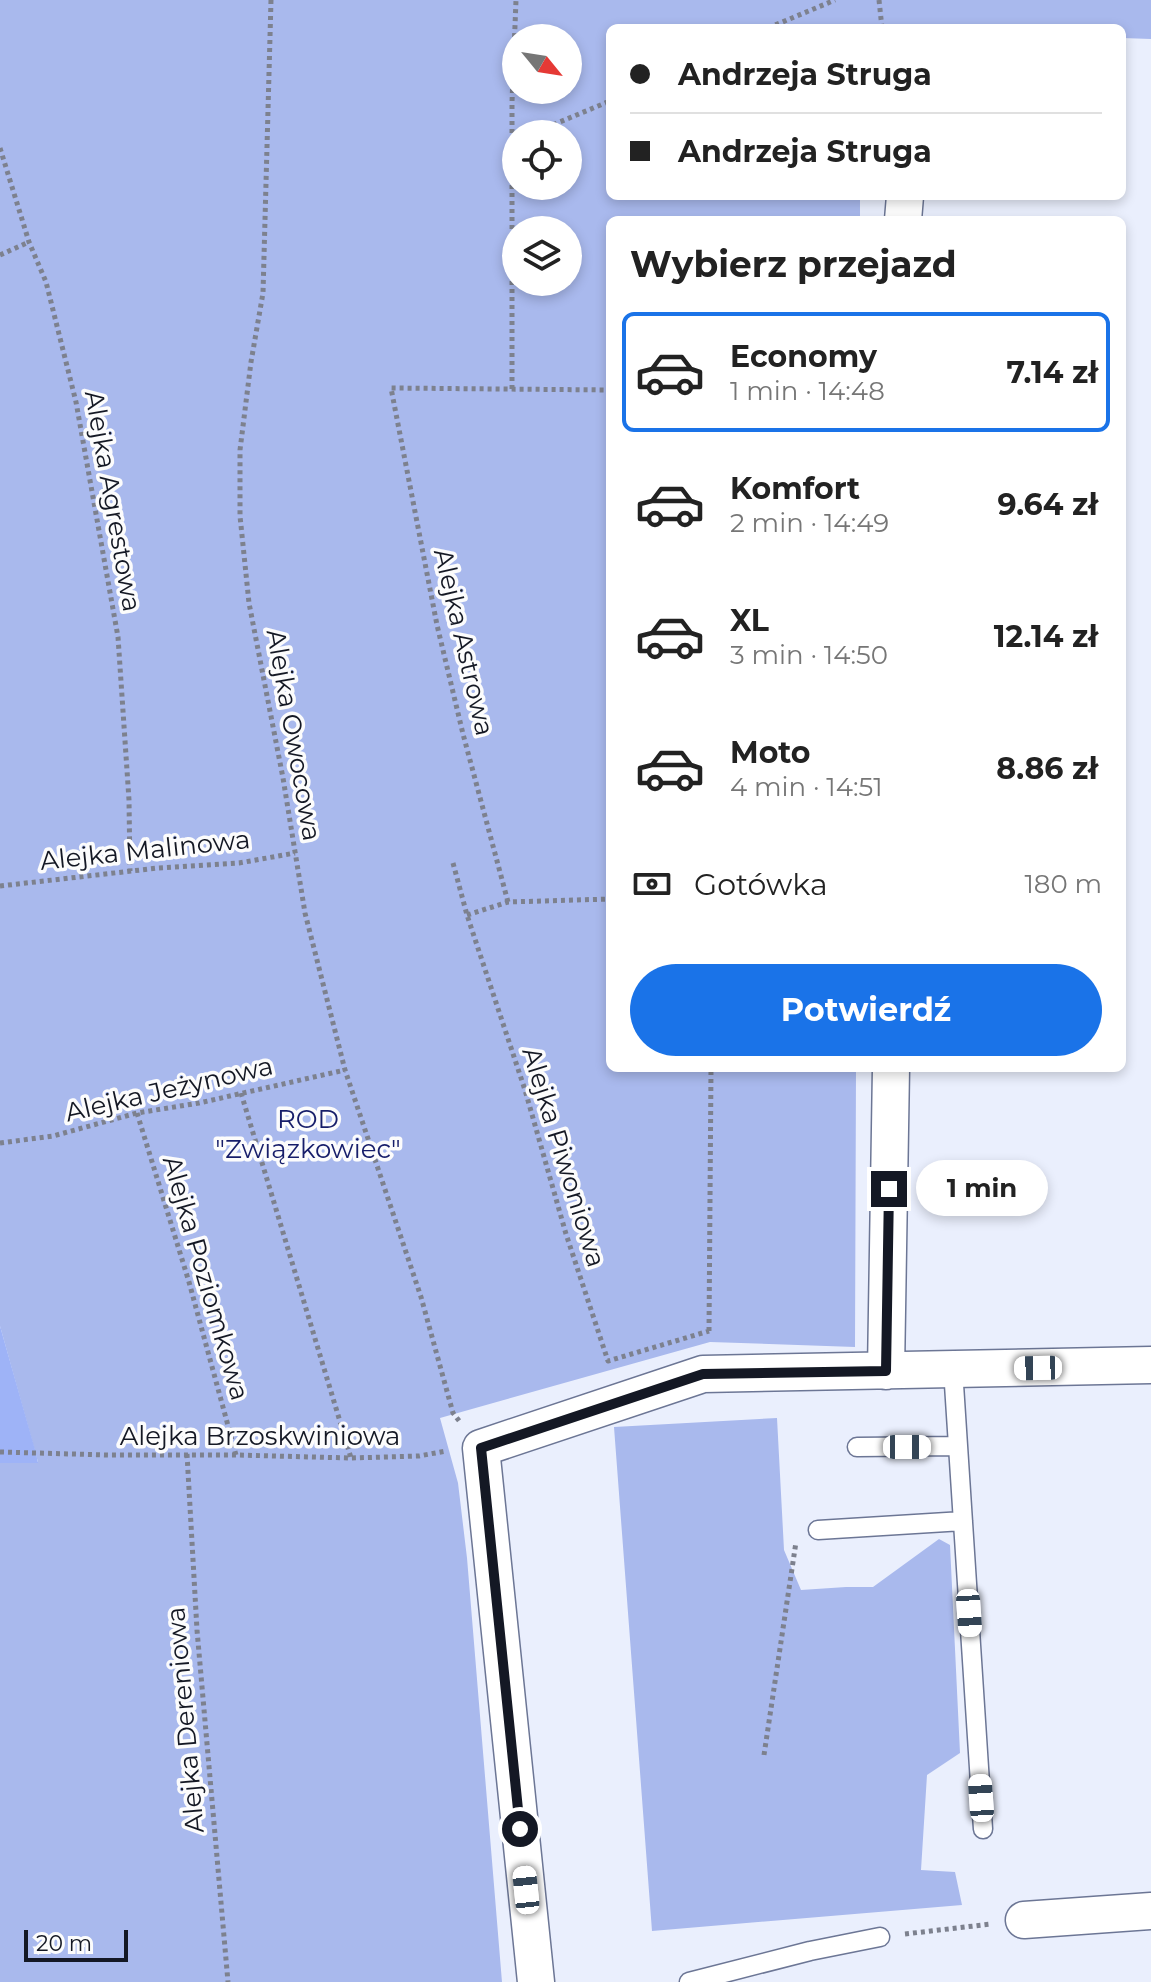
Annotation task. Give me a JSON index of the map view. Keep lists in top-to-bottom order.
{
  "streets": {
    "path": [
      "Alejka Agrestowa",
      "Alejka Astrowa",
      "Alejka Owocowa",
      "Alejka Malinowa",
      "Alejka Jeżynowa",
      "Alejka Piwoniowa",
      "Alejka Poziomkowa",
      "Alejka Brzoskwiniowa",
      "Alejka Dereniowa"
    ]
  },
  "crossings": [
    ["Alejka Agrestowa", "Alejka Malinowa"],
    ["Alejka Owocowa", "Alejka Malinowa"],
    ["Alejka Owocowa", "Alejka Jeżynowa"],
    ["Alejka Owocowa", "Alejka Brzoskwiniowa"],
    ["Alejka Jeżynowa", "Alejka Poziomkowa"],
    ["Alejka Poziomkowa", "Alejka Brzoskwiniowa"],
    ["Alejka Brzoskwiniowa", "Alejka Dereniowa"]
  ],
  "parks": ["ROD \"Związkowiec\""],
  "scale_bar": "20 m",
  "north": "bottom right",
  "page": {
    "banner": ["Andrzeja Struga", "Andrzeja Struga"],
    "heading": "Wybierz przejazd",
    "list": [
      {
        "name": "Economy",
        "note": "1 min · 14:48",
        "value": "7.14 zł"
      },
      {
        "name": "Komfort",
        "note": "2 min · 14:49",
        "value": "9.64 zł"
      },
      {
        "name": "XL",
        "note": "3 min · 14:50",
        "value": "12.14 zł"
      },
      {
        "name": "Moto",
        "note": "4 min · 14:51",
        "value": "8.86 zł"
      }
    ],
    "pay": ["Gotówka", "180 m"],
    "buttons": "Potwierdź",
    "bubble": "1 min",
    "scale": "20 m"
  }
}
